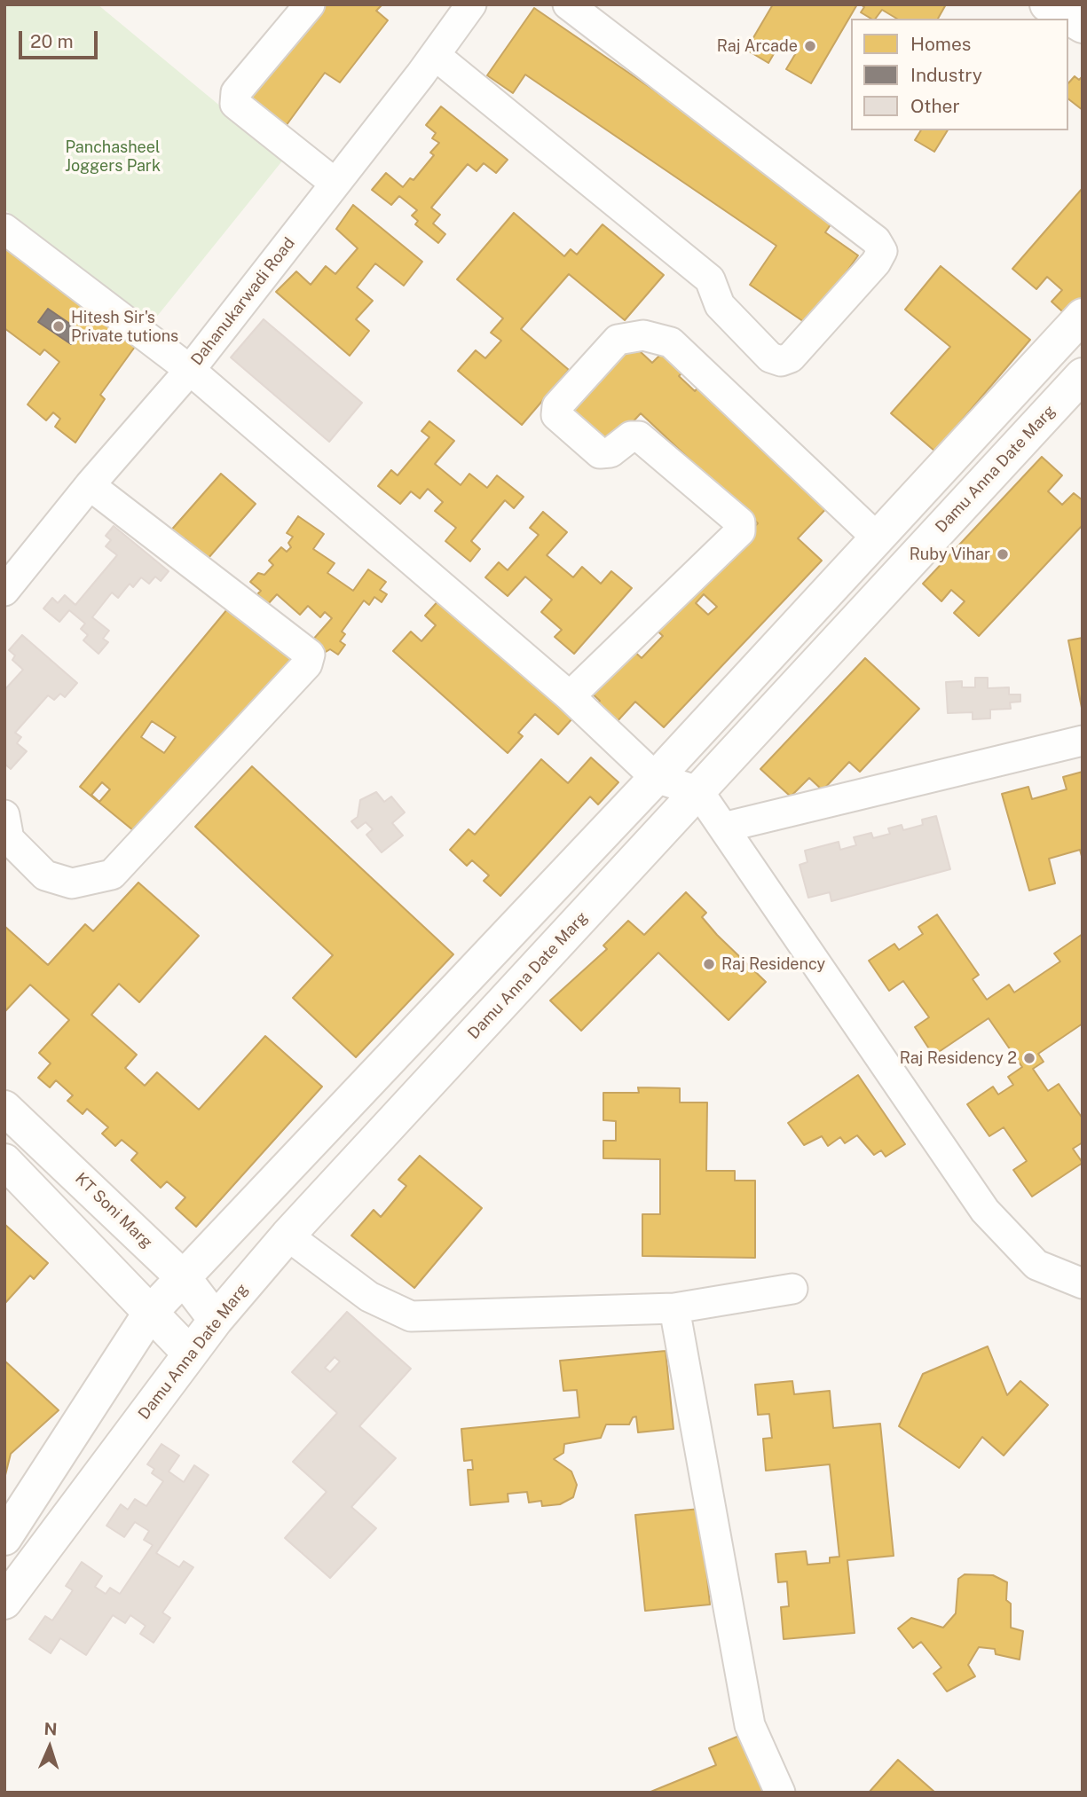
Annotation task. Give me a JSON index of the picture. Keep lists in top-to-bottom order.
{
  "streets": {
    "street": ["Dahanukarwadi Road", "Damu Anna Date Marg", "KT Soni Marg"]
  },
  "crossings": [
    ["Damu Anna Date Marg", "KT Soni Marg"]
  ],
  "parks": ["Panchasheel Joggers Park"],
  "places": [
    "Raj Arcade",
    "Hitesh Sir's Private tutions",
    "Ruby Vihar",
    "Raj Residency",
    "Raj Residency 2"
  ],
  "legend": ["Homes", "Industry", "Other"],
  "scale_bar": "20 m",
  "north": "top"
}
